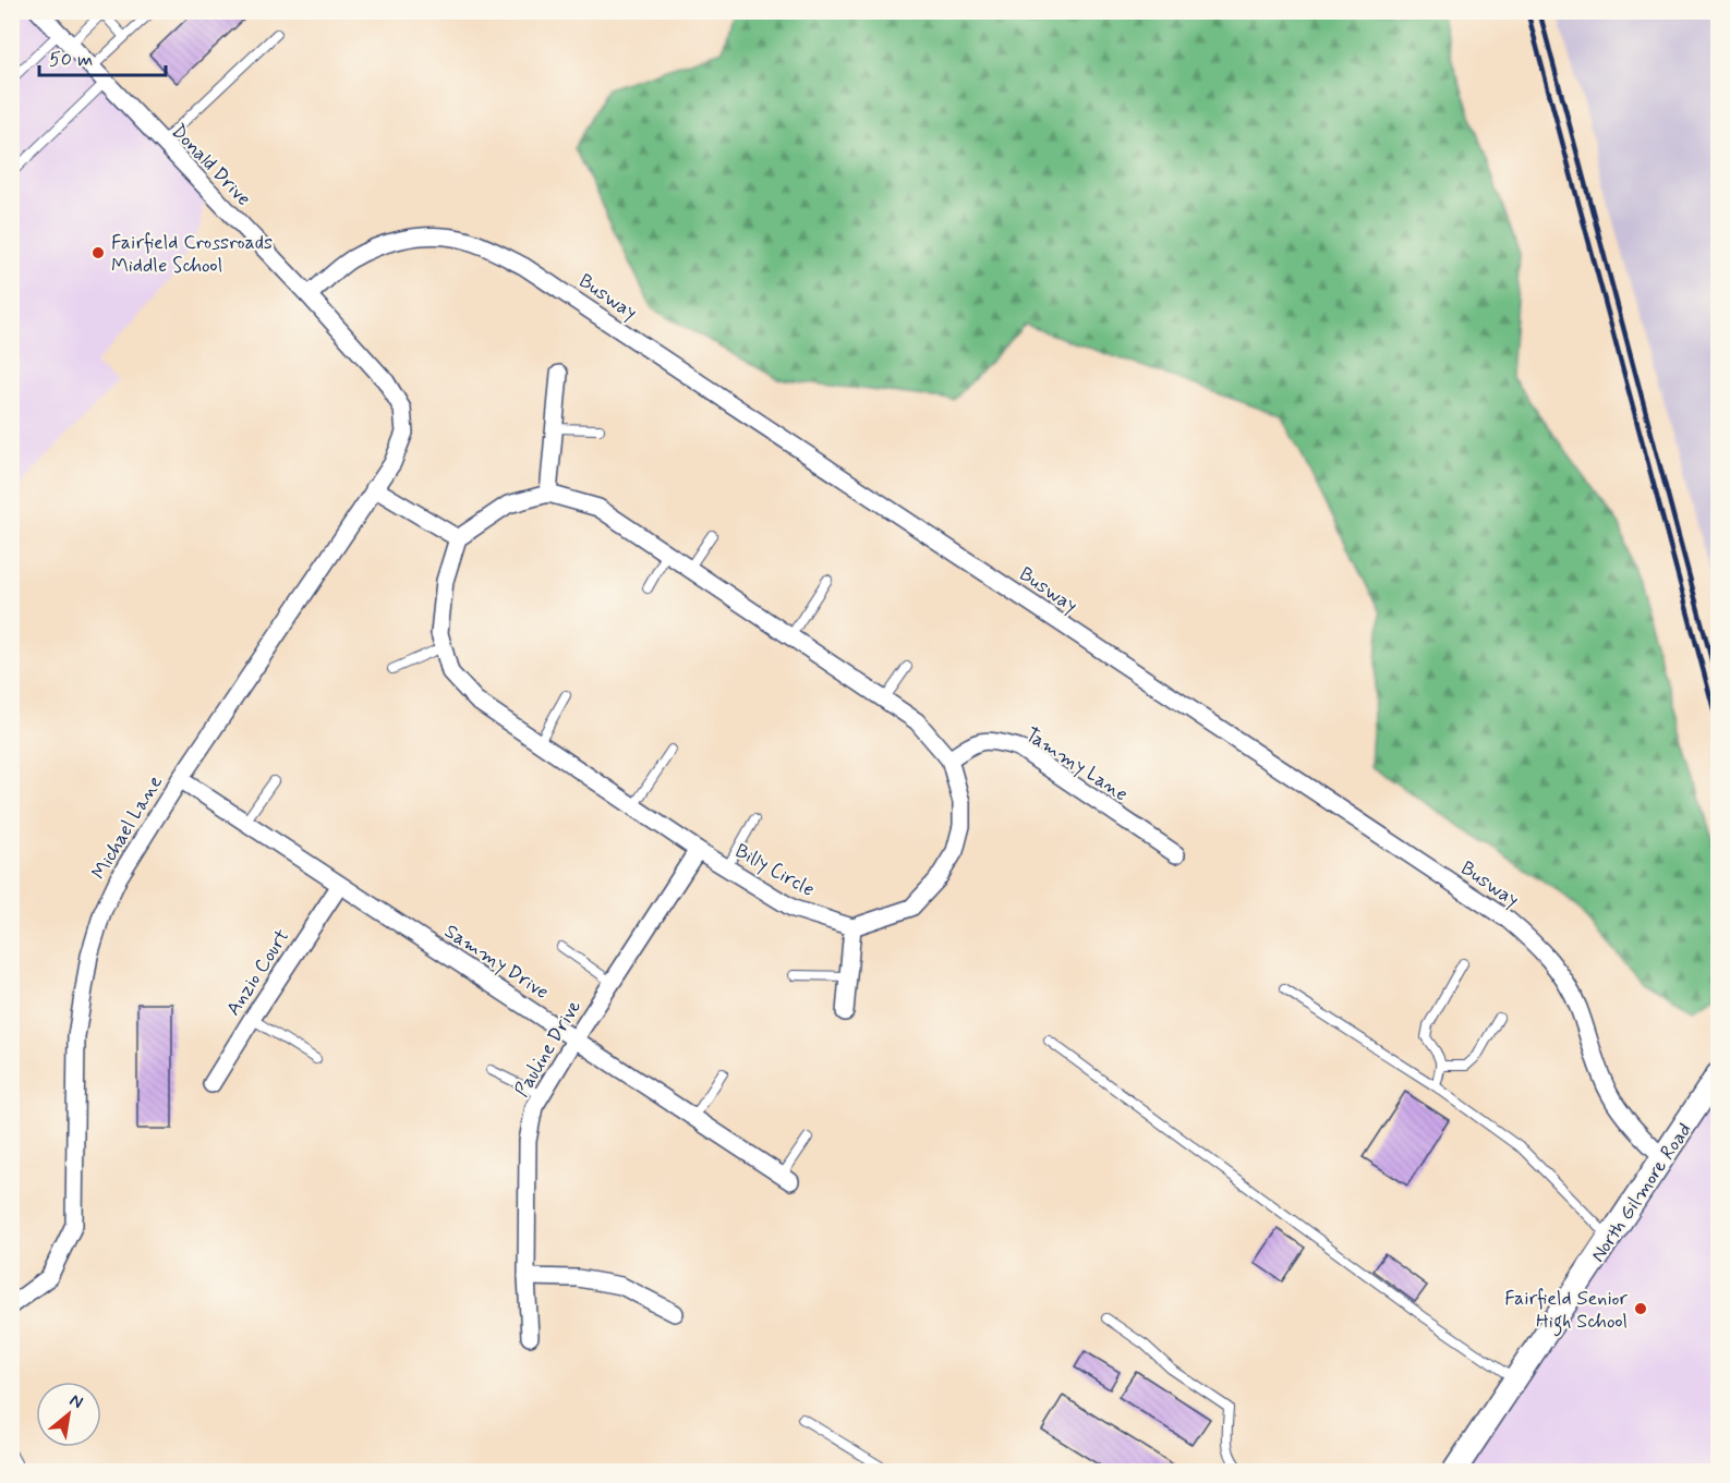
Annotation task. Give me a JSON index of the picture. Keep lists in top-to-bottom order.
{
  "streets": {
    "street": [
      "Donald Drive",
      "Busway",
      "Tammy Lane",
      "Michael Lane",
      "Billy Circle",
      "Sammy Drive",
      "Anzio Court",
      "Pauline Drive",
      "North Gilmore Road"
    ]
  },
  "crossings": [
    ["Donald Drive", "Busway"],
    ["Donald Drive", "Michael Lane"],
    ["Busway", "North Gilmore Road"],
    ["Michael Lane", "Sammy Drive"],
    ["Billy Circle", "Pauline Drive"],
    ["Sammy Drive", "Anzio Court"],
    ["Sammy Drive", "Pauline Drive"]
  ],
  "places": ["Fairfield Crossroads Middle School", "Fairfield Senior High School"],
  "scale_bar": "50 m",
  "north": "top right"
}
